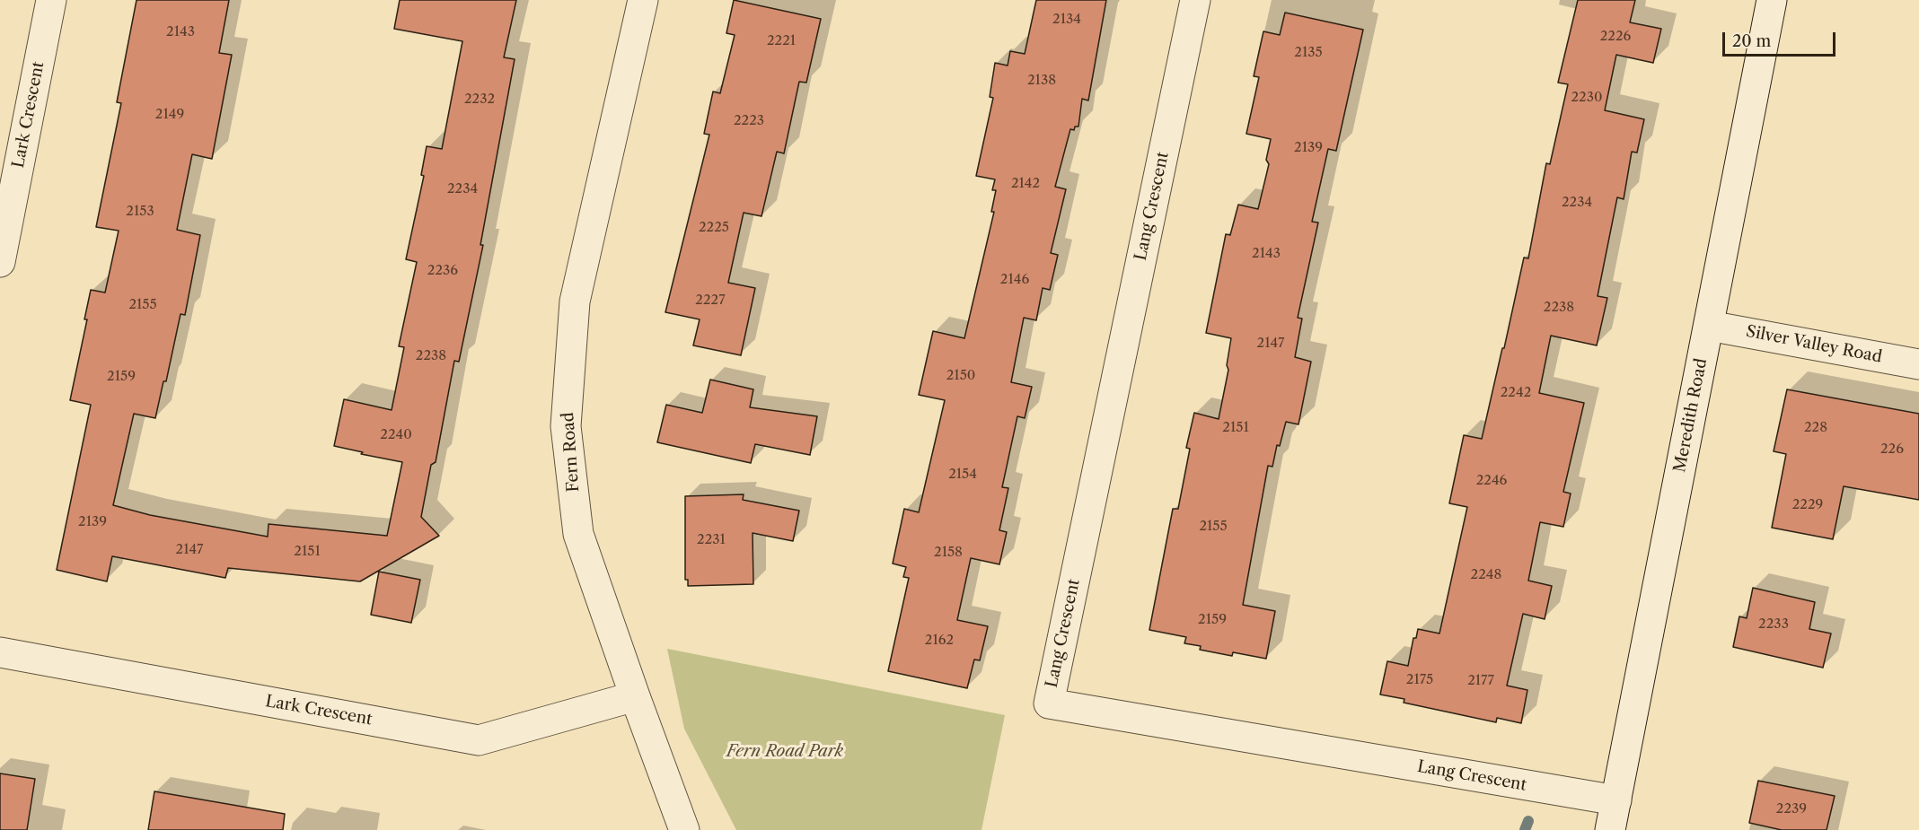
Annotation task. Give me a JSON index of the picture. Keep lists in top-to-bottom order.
{
  "streets": {
    "street": [
      "Lark Crescent",
      "Lang Crescent",
      "Silver Valley Road",
      "Meredith Road",
      "Fern Road"
    ]
  },
  "crossings": [
    ["Lark Crescent", "Fern Road"],
    ["Lang Crescent", "Meredith Road"],
    ["Silver Valley Road", "Meredith Road"]
  ],
  "parks": ["Fern Road Park"],
  "house_numbers": [
    "2134",
    "2143",
    "2226",
    "2221",
    "2135",
    "2138",
    "2230",
    "2232",
    "2149",
    "2223",
    "2139",
    "2142",
    "2234",
    "2234",
    "2153",
    "2225",
    "2143",
    "2236",
    "2146",
    "2227",
    "2155",
    "2238",
    "2147",
    "2238",
    "2150",
    "2159",
    "2242",
    "2151",
    "228",
    "2240",
    "226",
    "2154",
    "2246",
    "2229",
    "2139",
    "2155",
    "2231",
    "2147",
    "2151",
    "2158",
    "2248",
    "2159",
    "2233",
    "2162",
    "2175",
    "2177",
    "2239"
  ],
  "scale_bar": "20 m"
}
